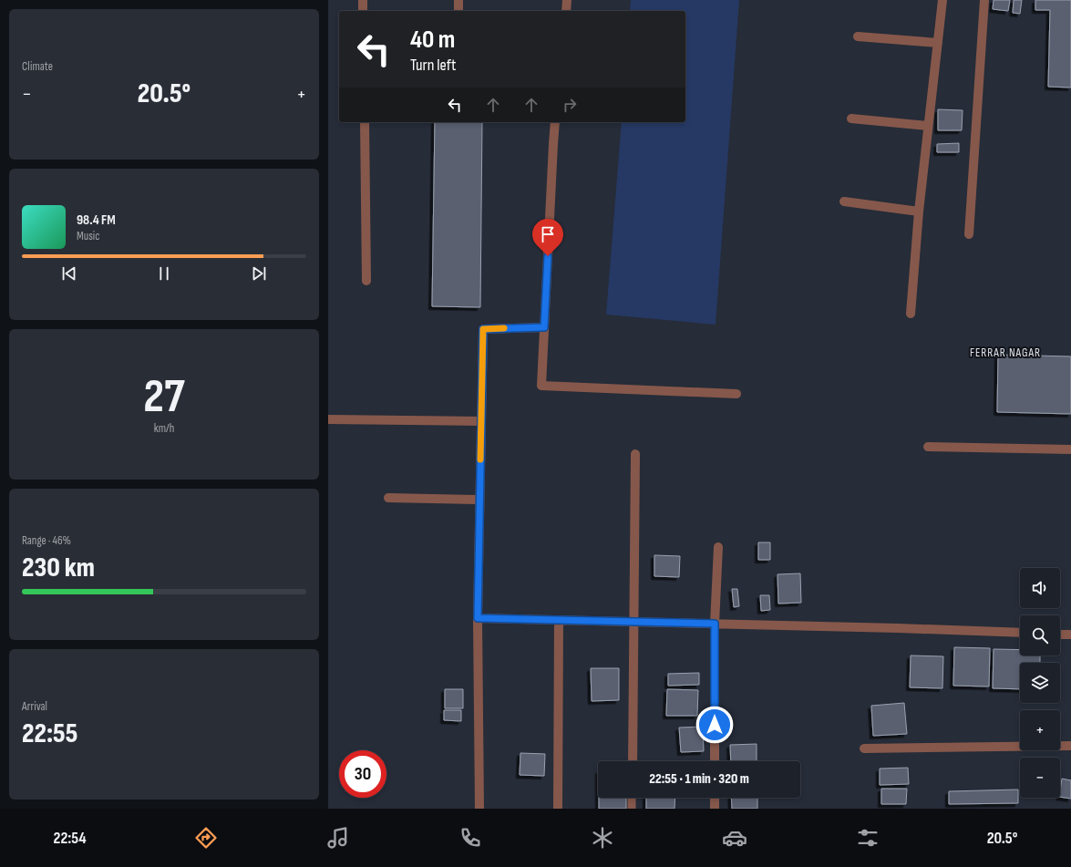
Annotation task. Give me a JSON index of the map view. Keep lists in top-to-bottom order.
{
  "districts": ["FERRAR NAGAR"],
  "page": {
    "tile": [
      "Climate",
      ["27", "km/h"],
      ["Range · 46%", "230 km"],
      ["Arrival", "22:55"]
    ],
    "turn": ["40 m", "Turn left"],
    "heat": ["−", "20.5°", "+"],
    "song": ["98.4 FM", "Music"],
    "map_buttons": ["+", "−"],
    "limit": "30",
    "trip": "22:55 · 1 min · 320 m",
    "tabs": ["22:54", "20.5°"]
  }
}
